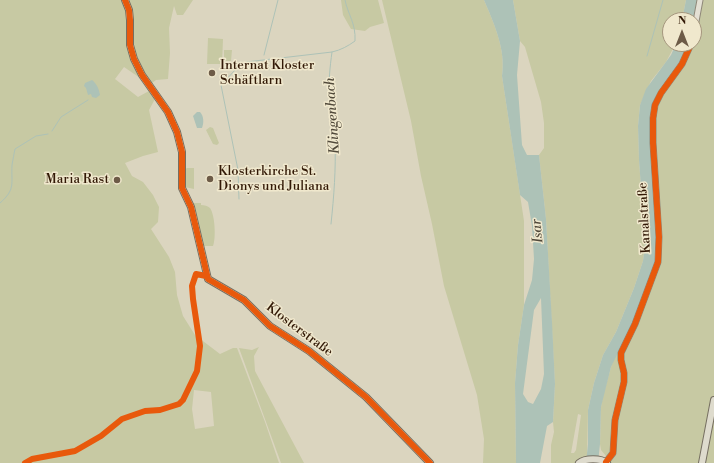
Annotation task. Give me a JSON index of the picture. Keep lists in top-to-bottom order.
{
  "streets": {
    "main road": ["Klosterstraße"],
    "street": ["Kanalstraße"]
  },
  "water": ["Klingenbach", "Isar"],
  "places": ["Internat Kloster Schäftlarn", "Klosterkirche St. Dionys und Juliana", "Maria Rast"],
  "north": "top"
}
